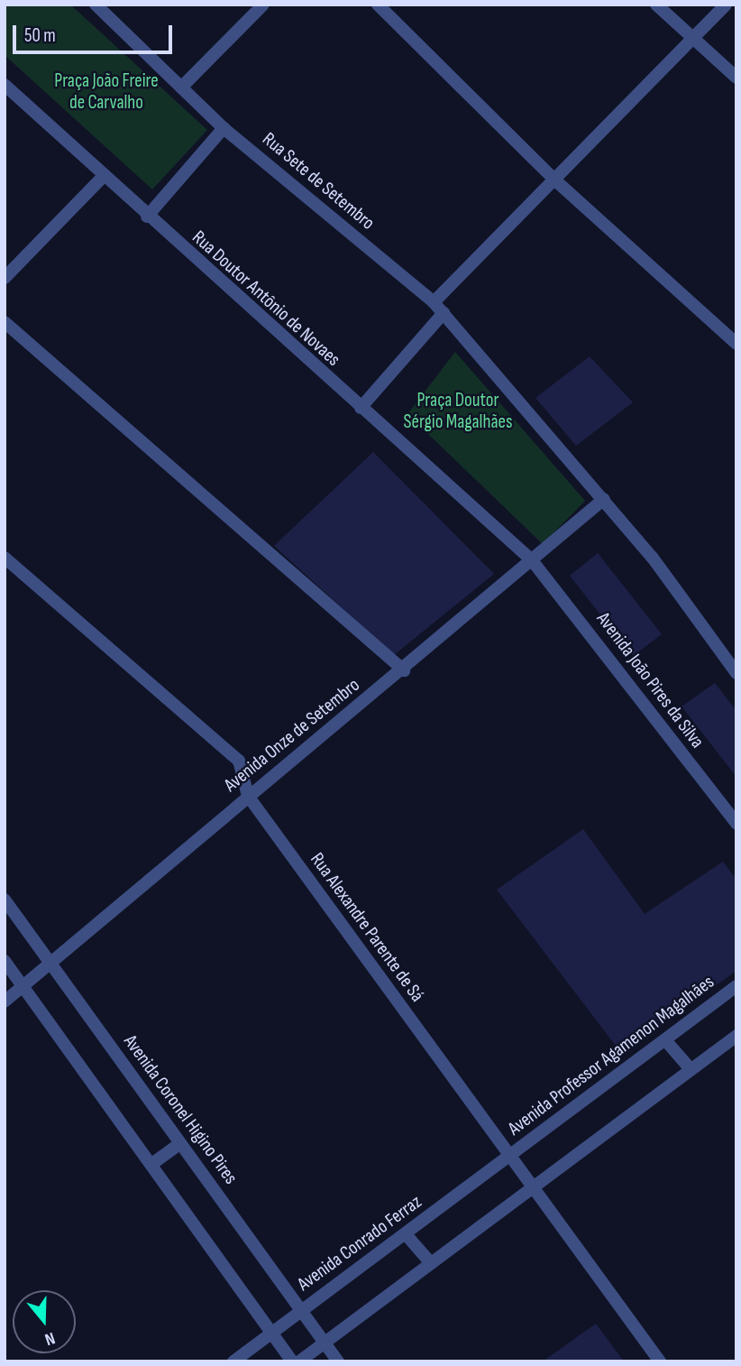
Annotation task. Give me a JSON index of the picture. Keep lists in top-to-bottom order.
{
  "streets": {
    "street": [
      "Rua Sete de Setembro",
      "Rua Doutor Antônio de Novaes",
      "Avenida João Pires da Silva",
      "Avenida Onze de Setembro",
      "Rua Alexandre Parente de Sá",
      "Avenida Professor Agamenon Magalhães",
      "Avenida Coronel Higino Pires",
      "Avenida Conrado Ferraz"
    ]
  },
  "crossings": [
    ["Avenida João Pires da Silva", "Avenida Onze de Setembro"],
    ["Avenida Onze de Setembro", "Rua Alexandre Parente de Sá"],
    ["Avenida Onze de Setembro", "Avenida Coronel Higino Pires"],
    ["Rua Alexandre Parente de Sá", "Avenida Professor Agamenon Magalhães"],
    ["Rua Alexandre Parente de Sá", "Avenida Conrado Ferraz"],
    ["Avenida Professor Agamenon Magalhães", "Avenida Conrado Ferraz"],
    ["Avenida Coronel Higino Pires", "Avenida Conrado Ferraz"]
  ],
  "parks": ["Praça João Freire de Carvalho", "Praça Doutor Sérgio Magalhães"],
  "scale_bar": "50 m",
  "north": "bottom"
}
